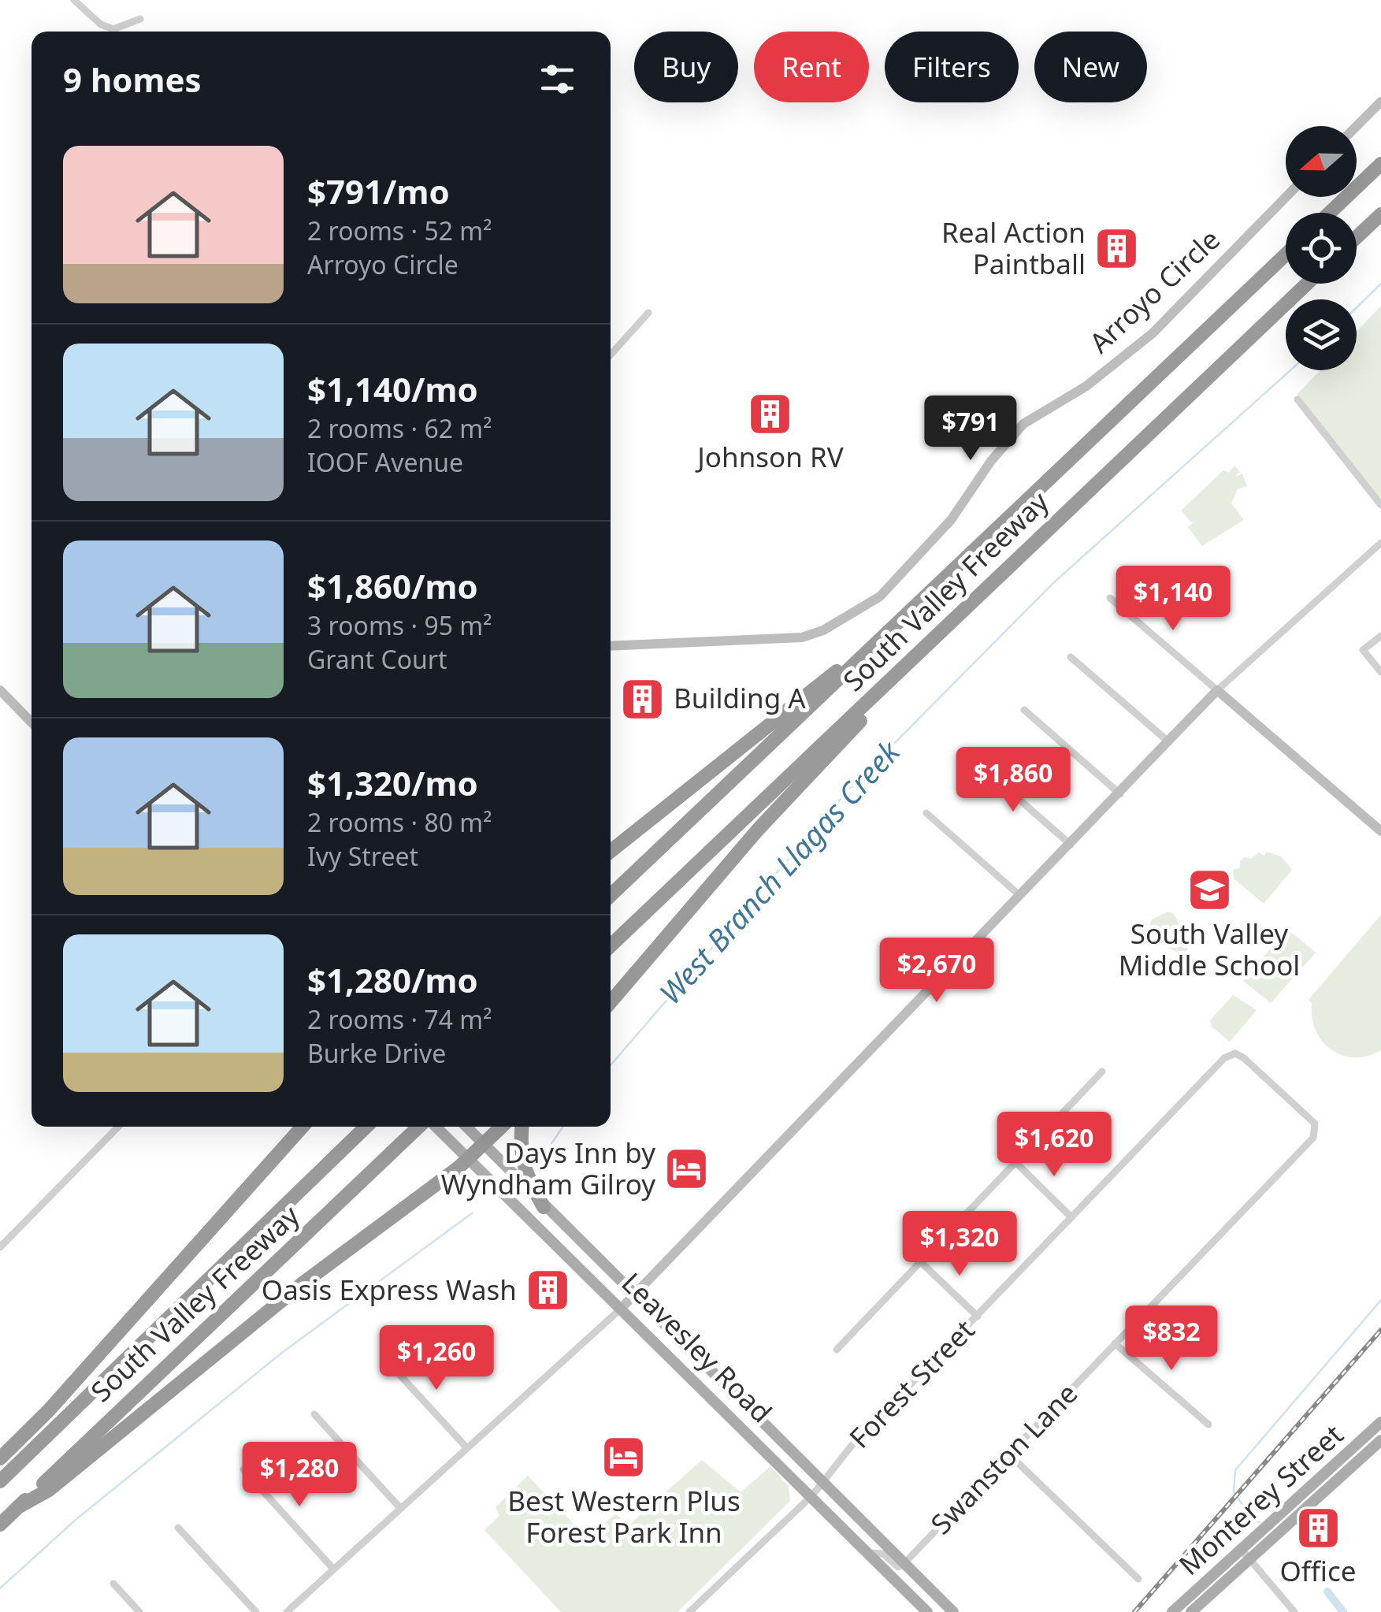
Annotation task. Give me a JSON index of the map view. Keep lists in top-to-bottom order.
{
  "streets": {
    "highway": ["South Valley Freeway"],
    "main road": ["Leavesley Road", "Monterey Street"],
    "street": ["Arroyo Circle", "Forest Street", "Swanston Lane"]
  },
  "crossings": [
    ["Leavesley Road", "Forest Street"],
    ["Leavesley Road", "Swanston Lane"],
    ["Forest Street", "Swanston Lane"]
  ],
  "water": ["West Branch Llagas Creek"],
  "places": {
    "building": [
      "Real Action Paintball",
      "Johnson RV",
      "Building A",
      "Oasis Express Wash",
      "Office"
    ],
    "school or university": ["South Valley Middle School"],
    "hotel": ["Days Inn by Wyndham Gilroy", "Best Western Plus Forest Park Inn"]
  },
  "north": "left",
  "page": {
    "chip": [
      "Buy",
      "Rent",
      "Filters",
      "New"
    ],
    "heading": "9 homes",
    "list": [
      {
        "name": "$791/mo",
        "note": "2 rooms · 52 m² · Arroyo Circle"
      },
      {
        "name": "$1,140/mo",
        "note": "2 rooms · 62 m² · IOOF Avenue"
      },
      {
        "name": "$1,860/mo",
        "note": "3 rooms · 95 m² · Grant Court"
      },
      {
        "name": "$1,320/mo",
        "note": "2 rooms · 80 m² · Ivy Street"
      },
      {
        "name": "$1,280/mo",
        "note": "2 rooms · 74 m² · Burke Drive"
      }
    ],
    "price": [
      "$791",
      "$1,140",
      "$1,860",
      "$2,670",
      "$1,620",
      "$1,320",
      "$832",
      "$1,260",
      "$1,280"
    ]
  }
}
